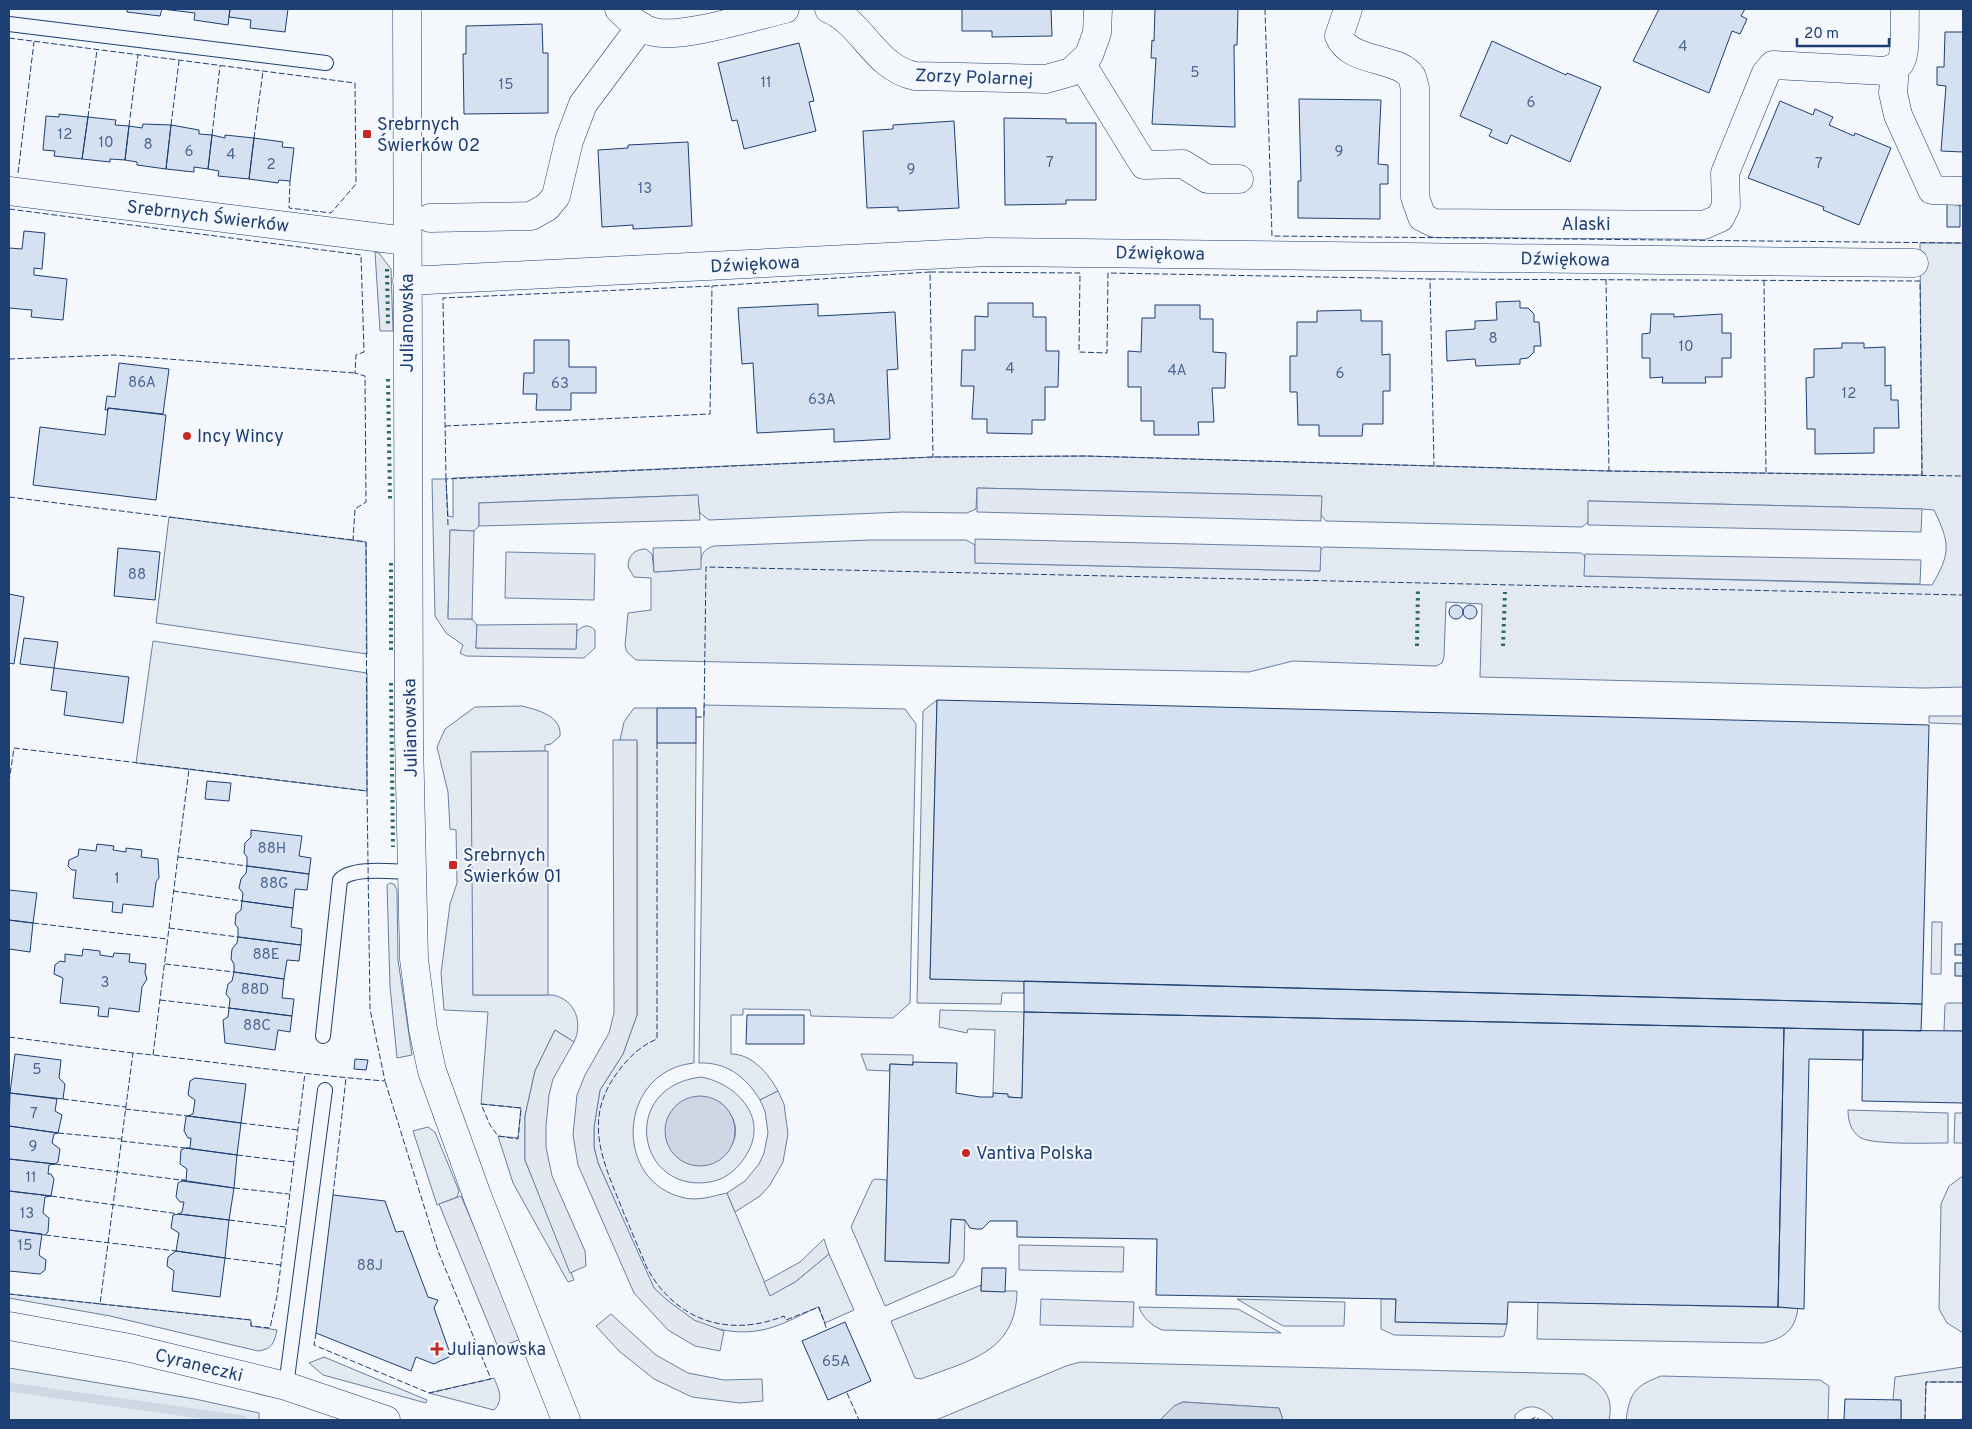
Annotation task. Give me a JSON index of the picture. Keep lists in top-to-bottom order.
{
  "streets": {
    "street": [
      "Zorzy Polarnej",
      "Srebrnych Świerków",
      "Alaski",
      "Dźwiękowa",
      "Julianowska",
      "Cyraneczki"
    ]
  },
  "crossings": [
    ["Srebrnych Świerków", "Julianowska"],
    ["Dźwiękowa", "Julianowska"]
  ],
  "places": {
    "transit": ["Srebrnych Świerków 02", "Srebrnych Świerków 01"],
    "other": ["Incy Wincy", "Vantiva Polska"],
    "health": ["Julianowska"]
  },
  "house_numbers": [
    "4",
    "5",
    "11",
    "15",
    "6",
    "12",
    "10",
    "8",
    "6",
    "9",
    "4",
    "7",
    "7",
    "2",
    "9",
    "13",
    "8",
    "10",
    "4",
    "4A",
    "6",
    "86A",
    "63",
    "12",
    "63A",
    "88",
    "88H",
    "1",
    "88G",
    "88E",
    "3",
    "88D",
    "88C",
    "5",
    "7",
    "9",
    "11",
    "13",
    "15",
    "88J",
    "65A"
  ],
  "scale_bar": "20 m"
}
